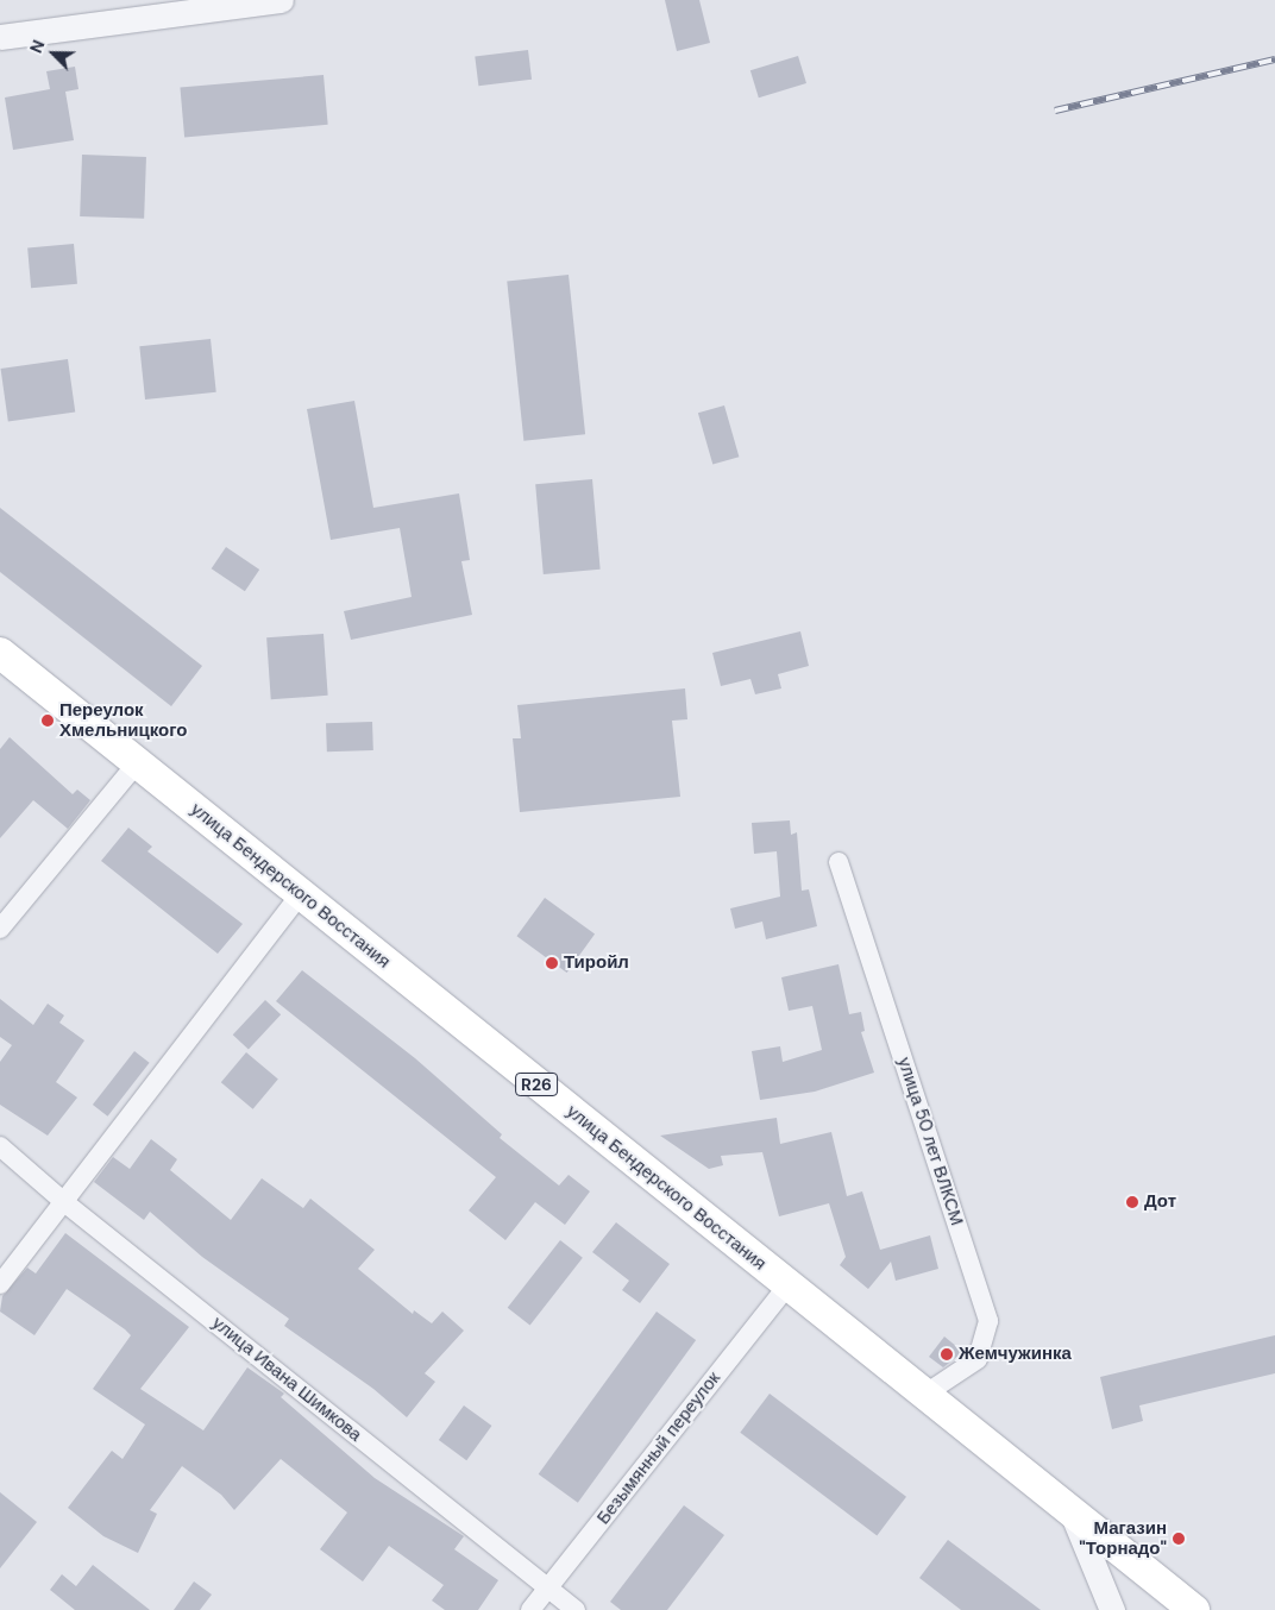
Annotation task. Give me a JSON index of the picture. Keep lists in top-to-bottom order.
{
  "streets": {
    "main road": ["улица Бендерского Восстания", "R26"],
    "street": ["улица 50 лет ВЛКСМ", "улица Ивана Шимкова", "Безымянный переулок"]
  },
  "crossings": [
    ["улица Бендерского Восстания", "улица 50 лет ВЛКСМ"],
    ["улица Бендерского Восстания", "Безымянный переулок"],
    ["улица Ивана Шимкова", "Безымянный переулок"]
  ],
  "places": [
    "Переулок Хмельницкого",
    "Тиройл",
    "Дот",
    "Жемчужинка",
    "Магазин \"Торнадо\""
  ],
  "north": "top left"
}
